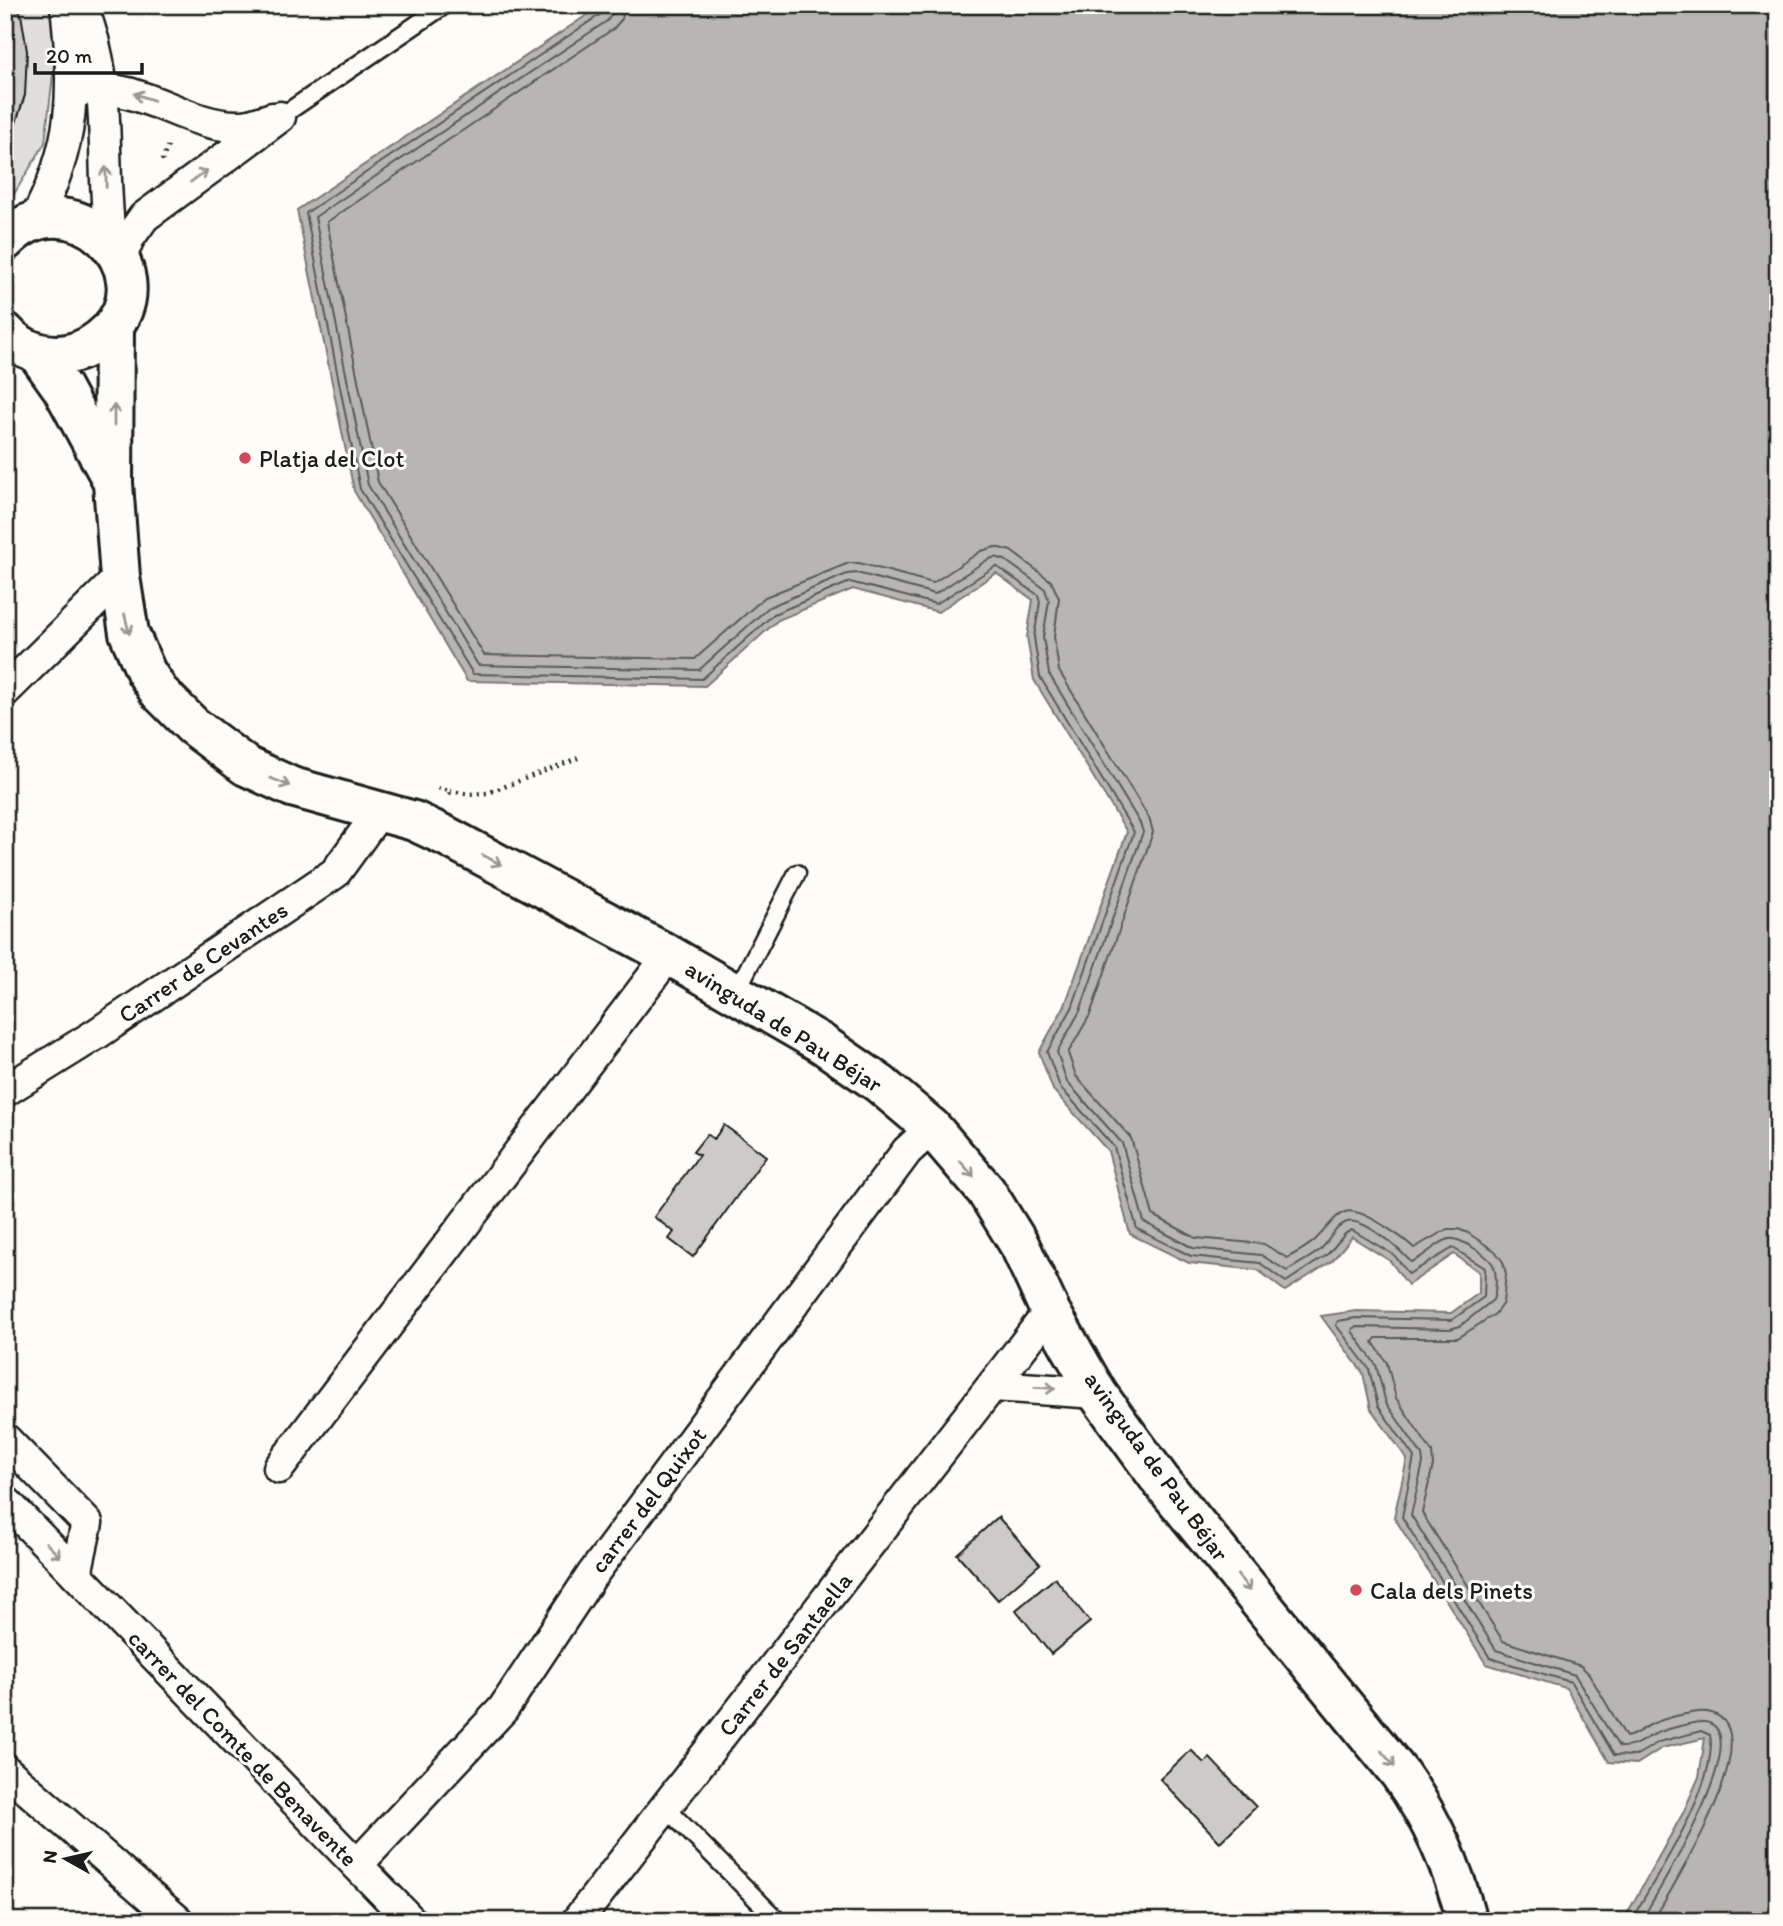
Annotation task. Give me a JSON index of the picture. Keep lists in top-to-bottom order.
{
  "streets": {
    "street": [
      "Carrer de Cevantes",
      "avinguda de Pau Béjar",
      "carrer del Quixot",
      "Carrer de Santaella",
      "carrer del Comte de Benavente"
    ]
  },
  "crossings": [
    ["Carrer de Cevantes", "avinguda de Pau Béjar"],
    ["avinguda de Pau Béjar", "carrer del Quixot"],
    ["avinguda de Pau Béjar", "Carrer de Santaella"],
    ["carrer del Quixot", "carrer del Comte de Benavente"]
  ],
  "one_way": ["avinguda de Pau Béjar"],
  "places": ["Platja del Clot", "Cala dels Pinets"],
  "scale_bar": "20 m",
  "north": "left"
}
